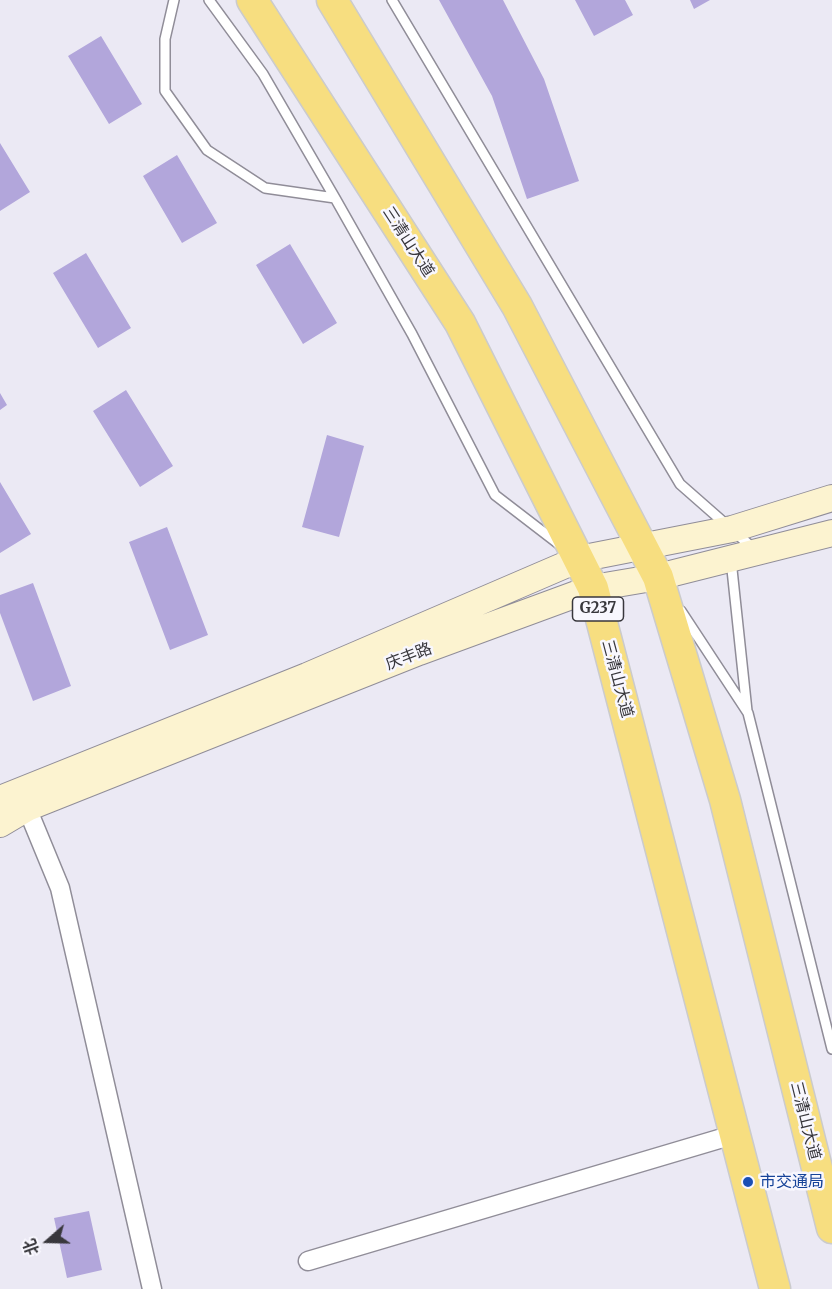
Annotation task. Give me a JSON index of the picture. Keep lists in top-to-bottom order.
{
  "streets": {
    "highway": ["三清山大道", "G237"],
    "main road": ["庆丰路"]
  },
  "crossings": [
    ["三清山大道", "庆丰路"]
  ],
  "places": ["市交通局"],
  "north": "left"
}
